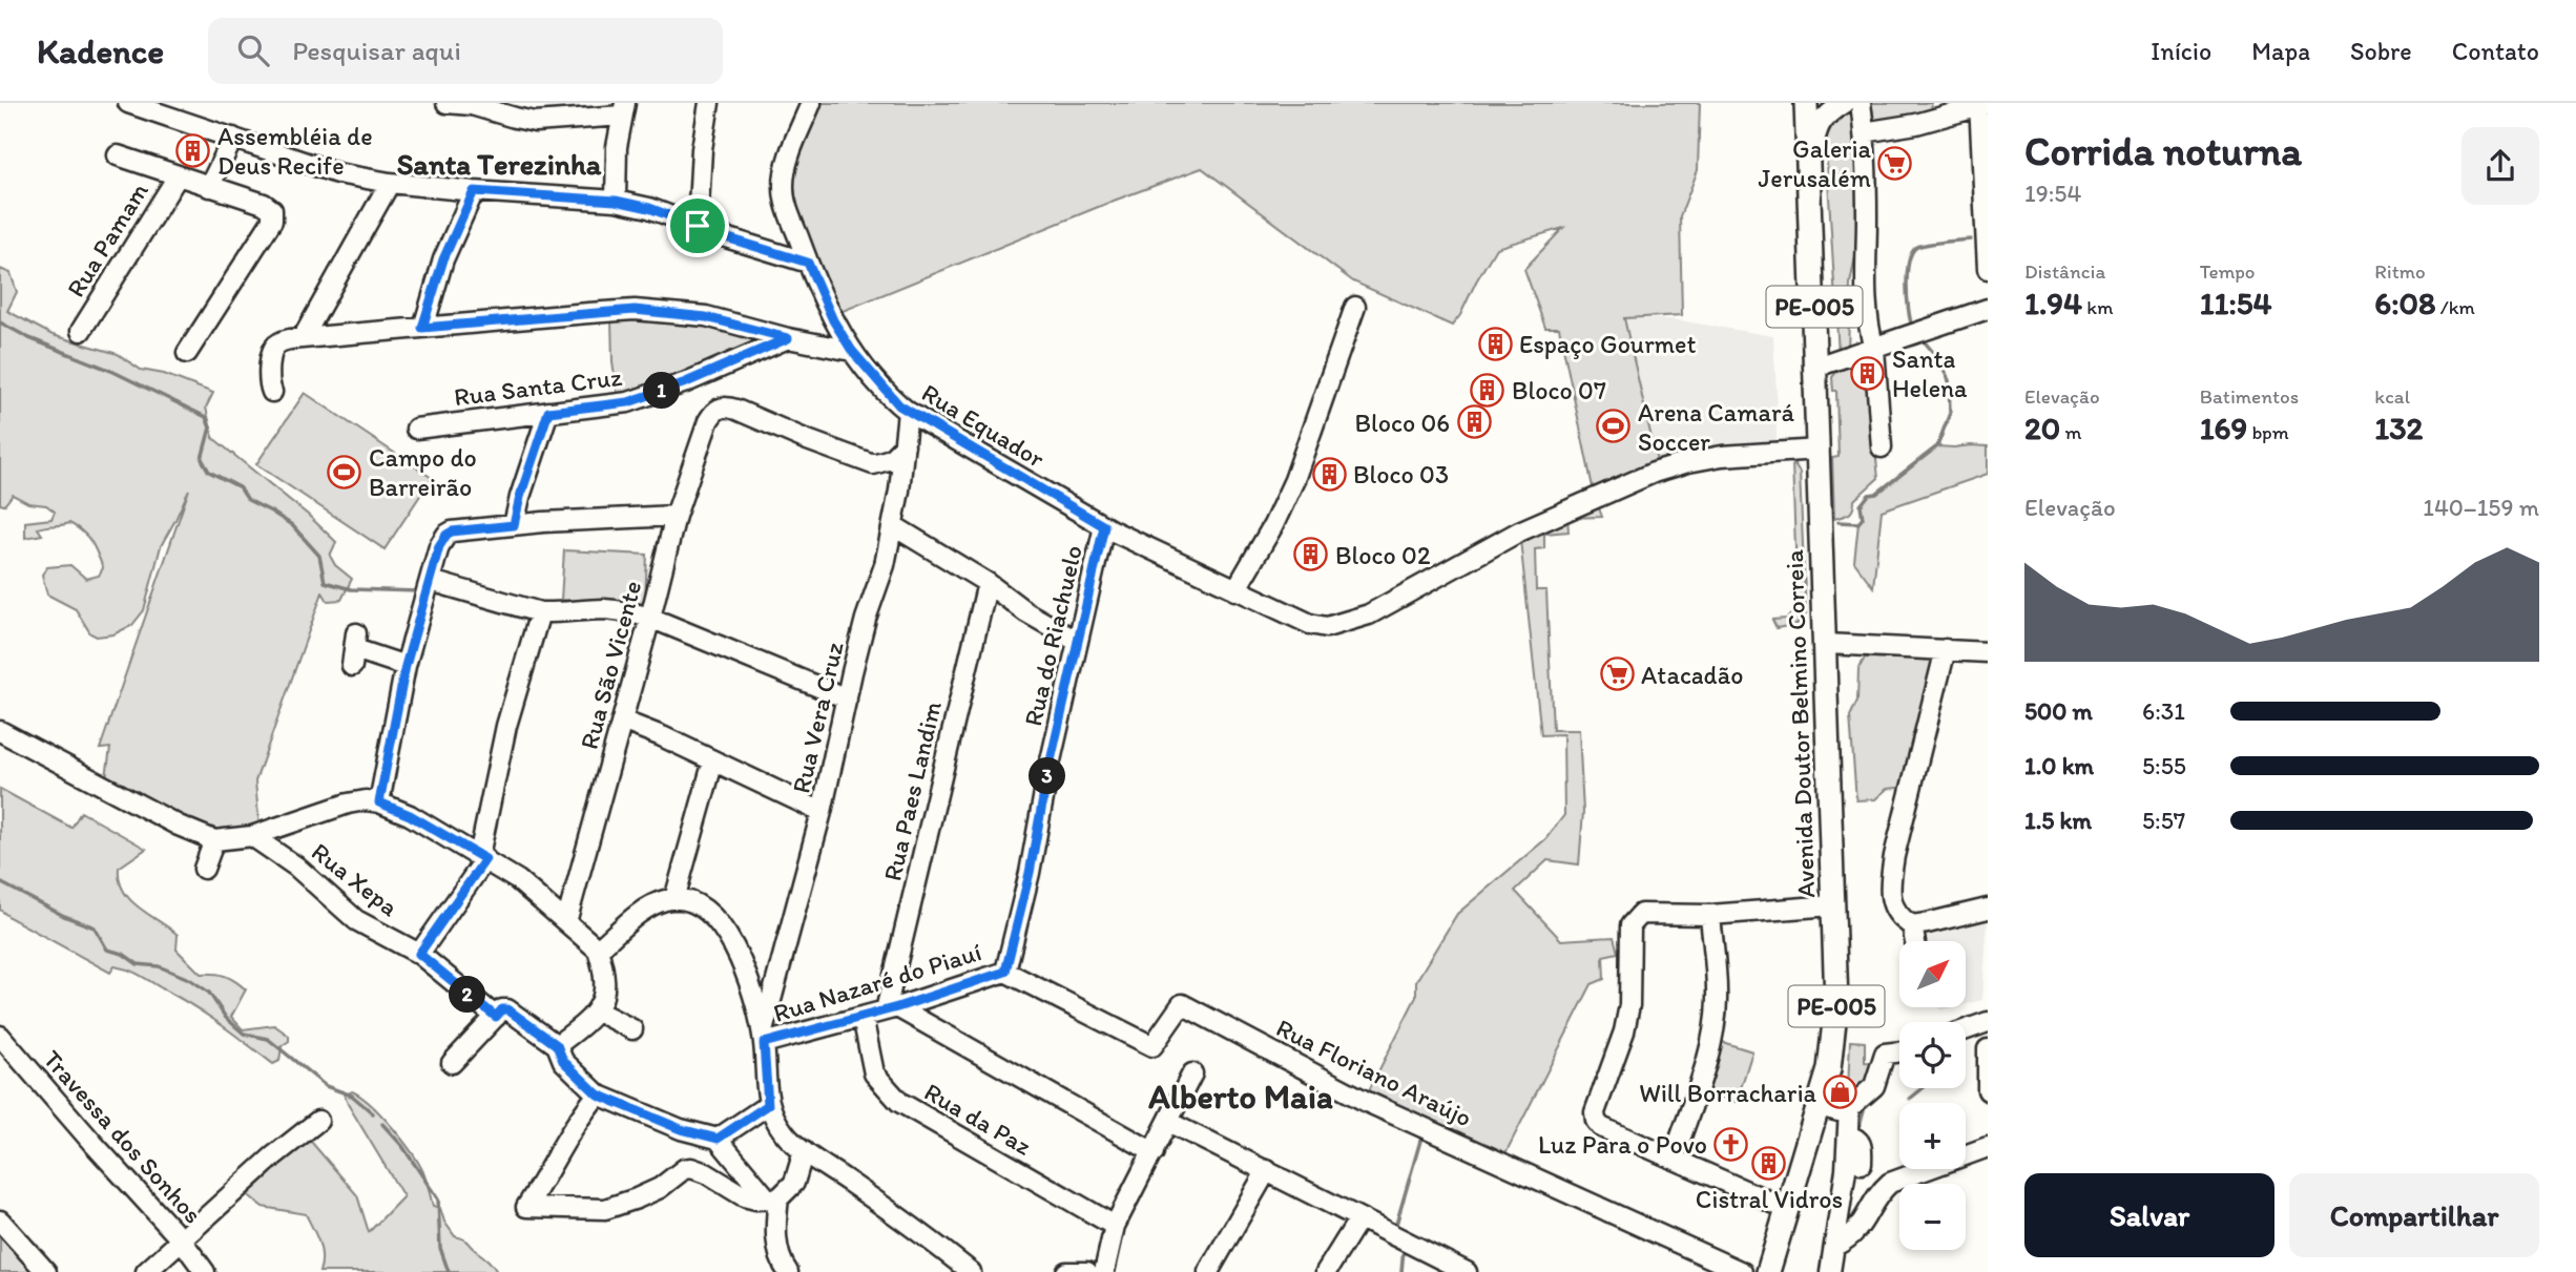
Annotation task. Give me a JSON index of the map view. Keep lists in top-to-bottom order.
{
  "streets": {
    "main road": ["PE-005", "Avenida Doutor Belmino Correia"],
    "street": [
      "Rua Pamam",
      "Rua Santa Cruz",
      "Rua Equador",
      "Rua do Riachuelo",
      "Rua São Vicente",
      "Rua Vera Cruz",
      "Rua Paes Landim",
      "Rua Xepa",
      "Rua Nazaré do Piauí",
      "Rua Floriano Araújo",
      "Rua da Paz",
      "Travessa dos Sonhos"
    ]
  },
  "crossings": [
    ["Rua Equador", "Rua do Riachuelo"],
    ["Rua Equador", "Rua Vera Cruz"],
    ["Rua Equador", "Avenida Doutor Belmino Correia"],
    ["Rua do Riachuelo", "Rua Nazaré do Piauí"],
    ["Rua do Riachuelo", "Rua Floriano Araújo"],
    ["Rua São Vicente", "Rua Vera Cruz"],
    ["Rua Vera Cruz", "Rua Nazaré do Piauí"],
    ["Rua Paes Landim", "Rua Nazaré do Piauí"],
    ["Rua Nazaré do Piauí", "Rua Floriano Araújo"],
    ["Rua Nazaré do Piauí", "Rua da Paz"]
  ],
  "districts": ["Santa Terezinha", "Alberto Maia"],
  "places": {
    "building": [
      "Assembléia de Deus Recife",
      "Espaço Gourmet",
      "Santa Helena",
      "Bloco 07",
      "Bloco 06",
      "Bloco 03",
      "Bloco 02",
      "Cistral Vidros"
    ],
    "supermarket": ["Galeria Jerusalém", "Atacadão"],
    "sports": ["Arena Camará Soccer", "Campo do Barreirão"],
    "shop": ["Will Borracharia"],
    "church": ["Luz Para o Povo"]
  },
  "north": "top right",
  "page": {
    "header": "Kadence",
    "search": "Pesquisar aqui",
    "nav": [
      "Início",
      "Mapa",
      "Sobre",
      "Contato"
    ],
    "heading": ["Corrida noturna", "19:54"],
    "stats": [
      ["Distância", "1.94 km"],
      ["Tempo", "11:54"],
      ["Ritmo", "6:08 /km"],
      ["Elevação", "20 m"],
      ["Batimentos", "169 bpm"],
      ["kcal", "132"]
    ],
    "pins": ["1", "3", "2"],
    "chart": ["Elevação", "140–159 m"],
    "list": [
      {
        "name": "500 m",
        "note": "6:31"
      },
      {
        "name": "1.0 km",
        "note": "5:55"
      },
      {
        "name": "1.5 km",
        "note": "5:57"
      }
    ],
    "map_buttons": ["+", "−"],
    "buttons": ["Salvar", "Compartilhar"]
  }
}
